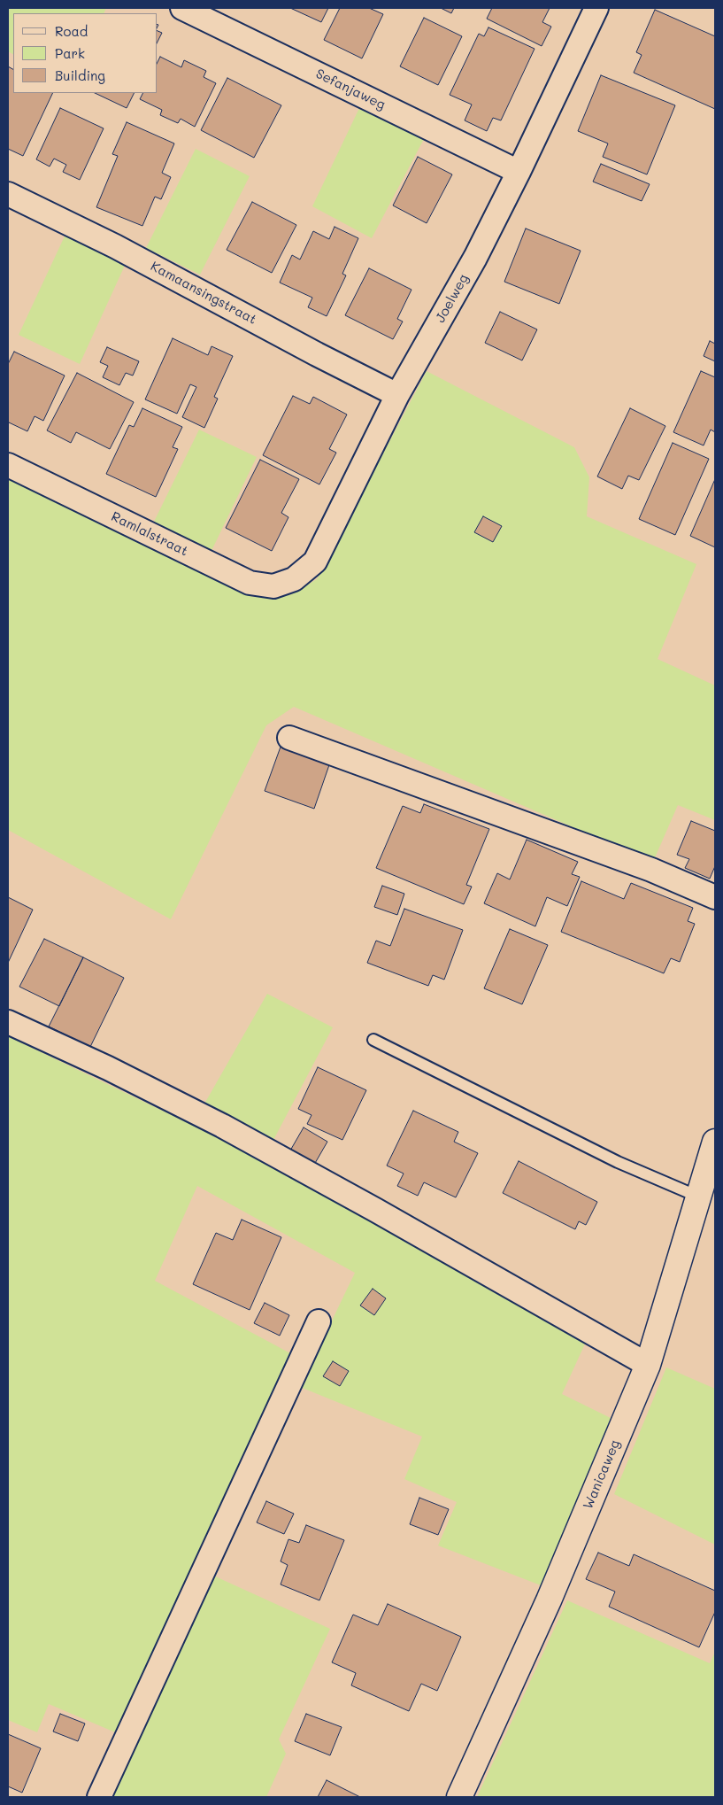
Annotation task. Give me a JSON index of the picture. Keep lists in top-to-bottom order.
{
  "streets": {
    "street": [
      "Sefanjaweg",
      "Kamaansingstraat",
      "Joelweg",
      "Ramlalstraat",
      "Wanicaweg"
    ]
  },
  "crossings": [
    ["Sefanjaweg", "Joelweg"],
    ["Kamaansingstraat", "Joelweg"],
    ["Joelweg", "Ramlalstraat"]
  ],
  "legend": ["Road", "Park", "Building"]
}
